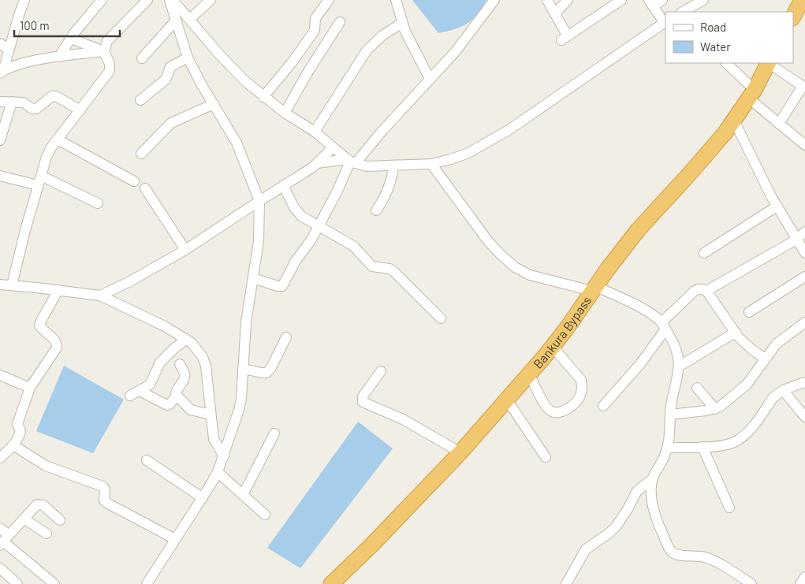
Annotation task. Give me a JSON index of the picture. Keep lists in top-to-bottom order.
{
  "streets": {
    "highway": ["Bankura Bypass"]
  },
  "legend": ["Road", "Water"],
  "scale_bar": "100 m"
}
